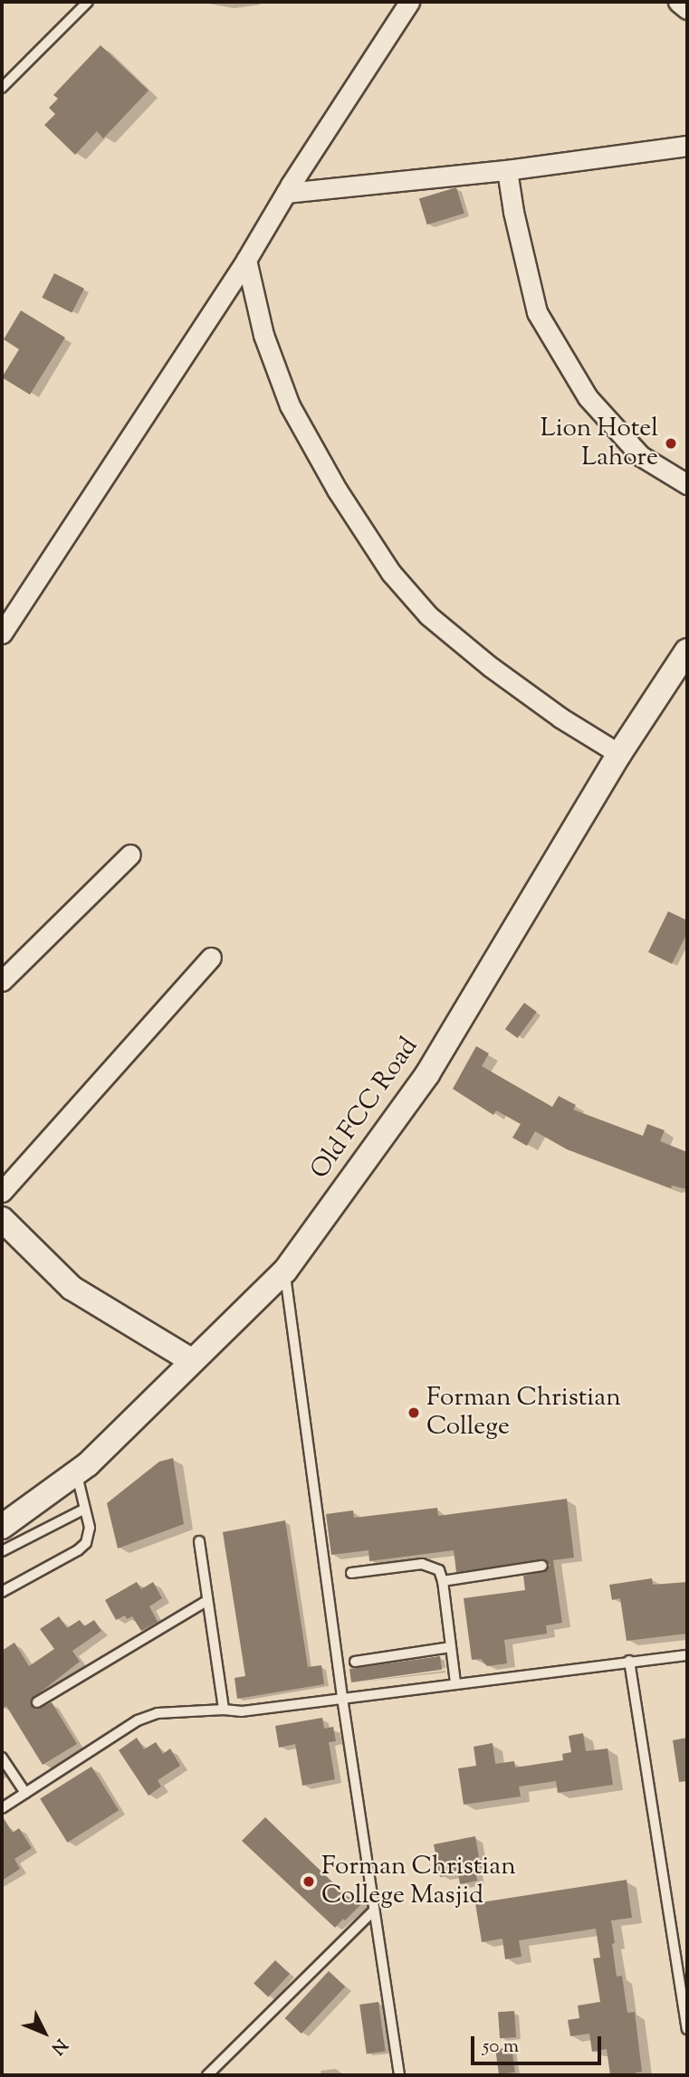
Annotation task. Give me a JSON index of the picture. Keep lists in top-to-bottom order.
{
  "streets": {
    "street": ["Old FCC Road"]
  },
  "places": ["Lion Hotel Lahore", "Forman Christian College", "Forman Christian College Masjid"],
  "scale_bar": "50 m",
  "north": "bottom right"
}
